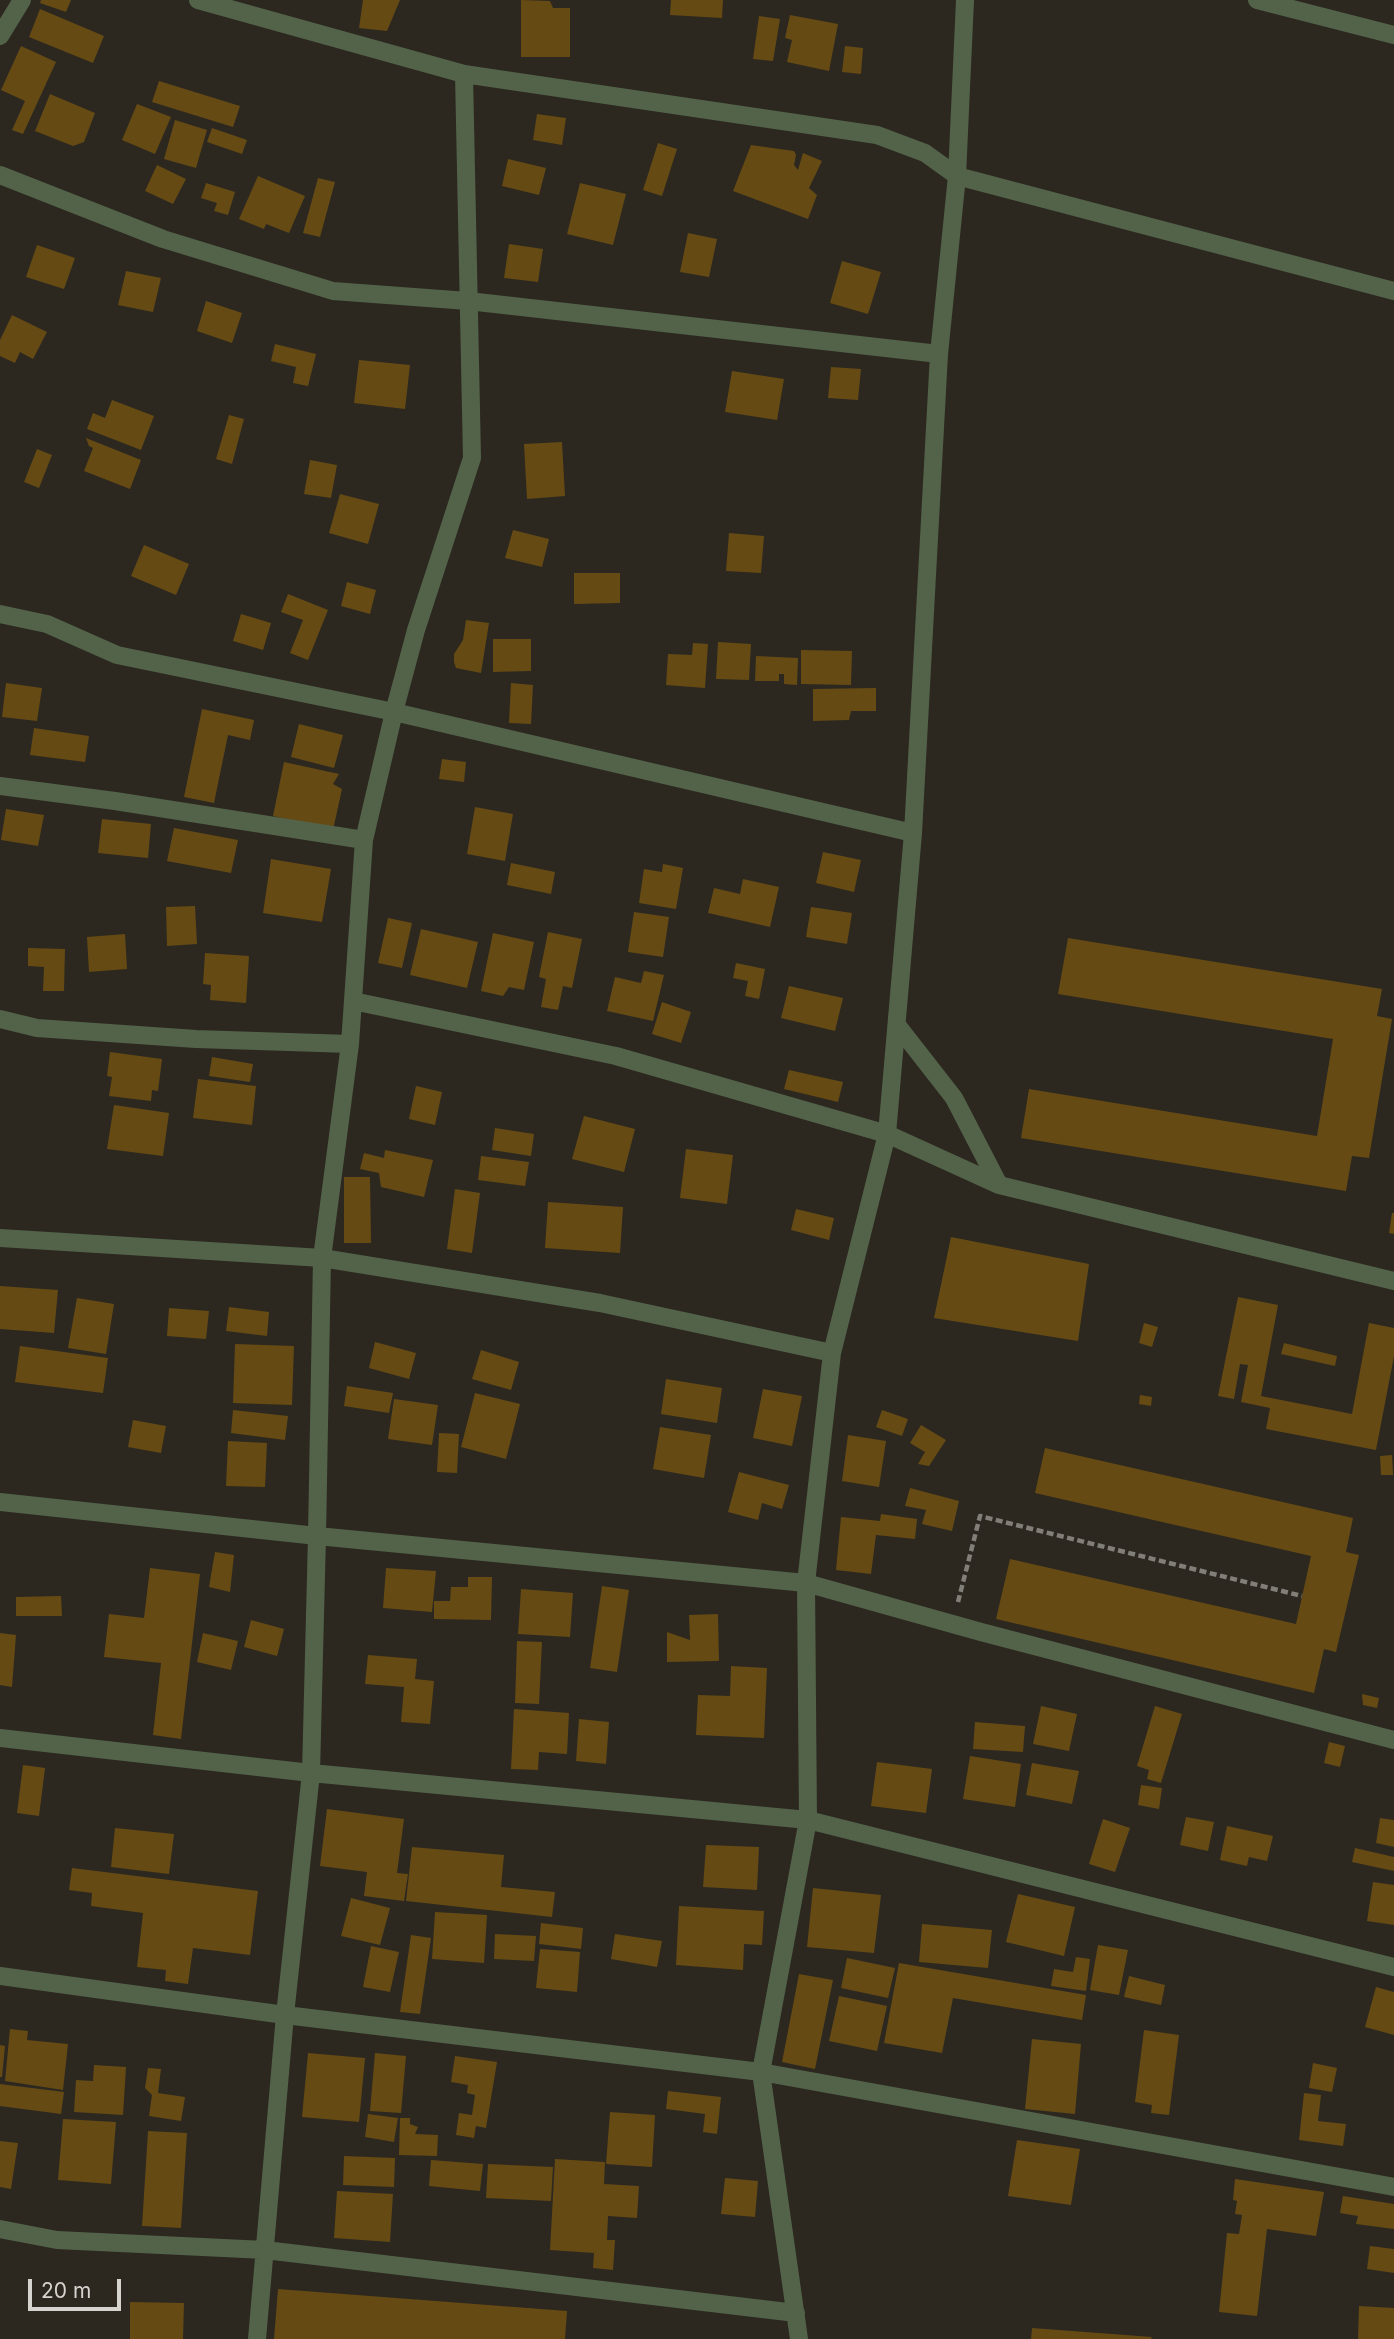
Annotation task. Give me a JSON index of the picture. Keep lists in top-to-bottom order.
{
  "scale_bar": "20 m"
}
